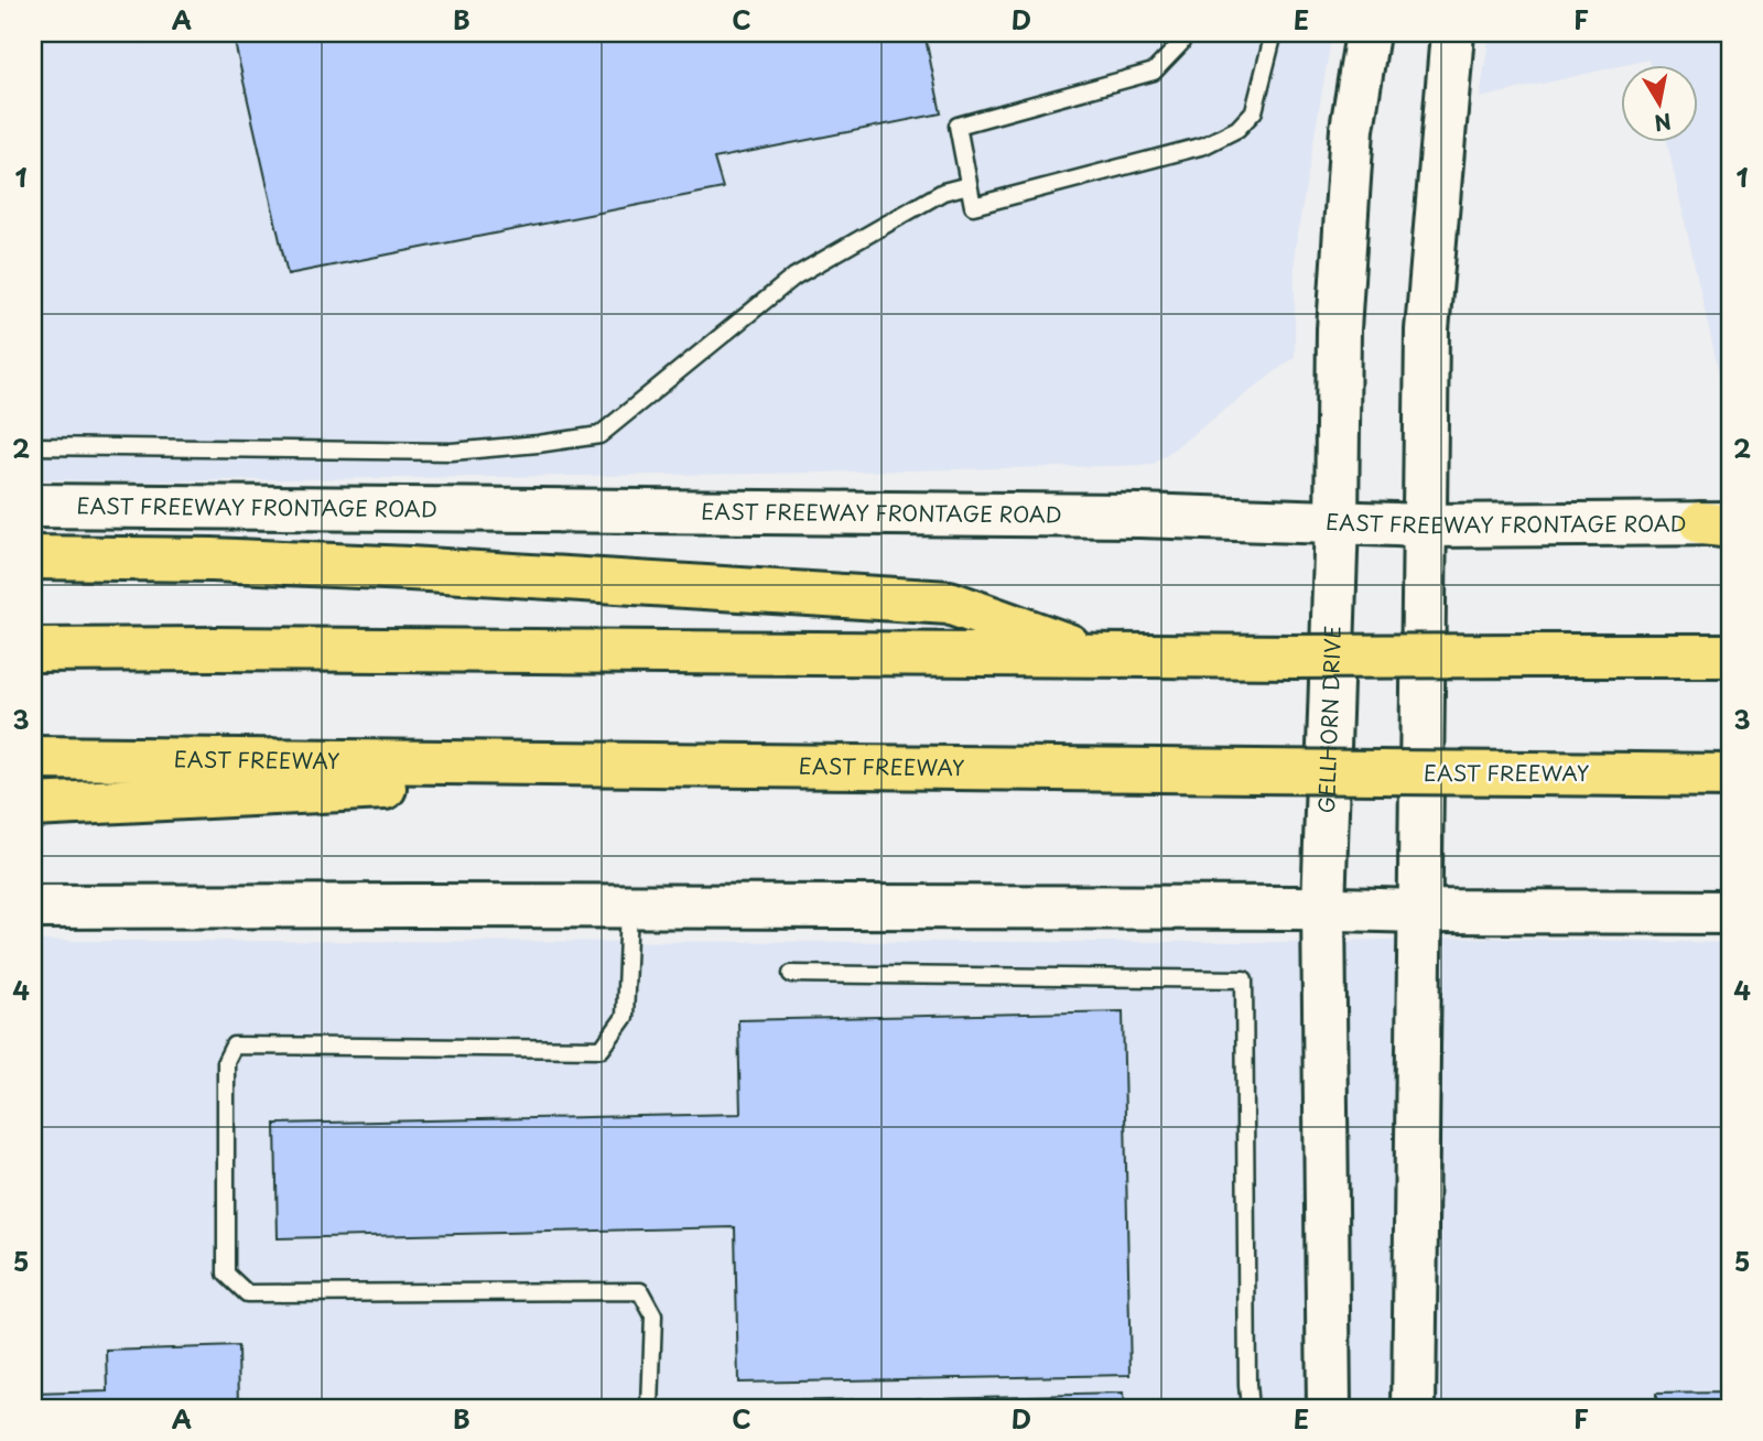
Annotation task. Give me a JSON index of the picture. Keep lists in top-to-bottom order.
{
  "streets": {
    "highway": ["EAST FREEWAY"],
    "main road": ["EAST FREEWAY FRONTAGE ROAD", "GELLHORN DRIVE"]
  },
  "crossings": [
    ["EAST FREEWAY FRONTAGE ROAD", "GELLHORN DRIVE"]
  ],
  "north": "bottom",
  "grid": {
    "columns": [
      "A",
      "B",
      "C",
      "D",
      "E",
      "F"
    ],
    "rows": [
      "1",
      "2",
      "3",
      "4",
      "5"
    ]
  }
}
